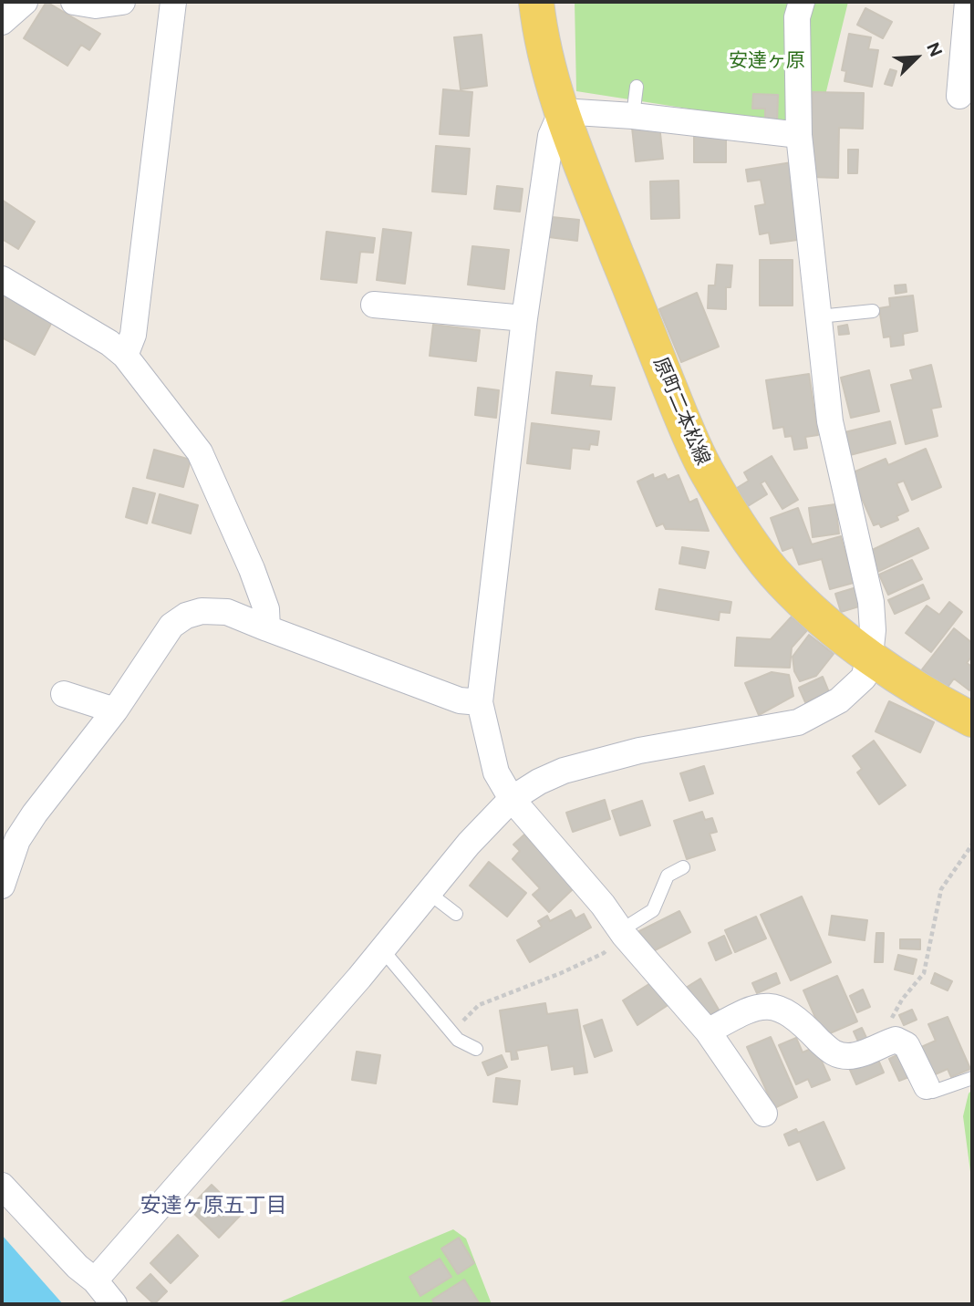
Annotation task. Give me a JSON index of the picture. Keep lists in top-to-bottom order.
{
  "streets": {
    "main road": ["原町二本松線"]
  },
  "districts": ["安達ヶ原五丁目"],
  "parks": ["安達ヶ原"],
  "north": "top right"
}
